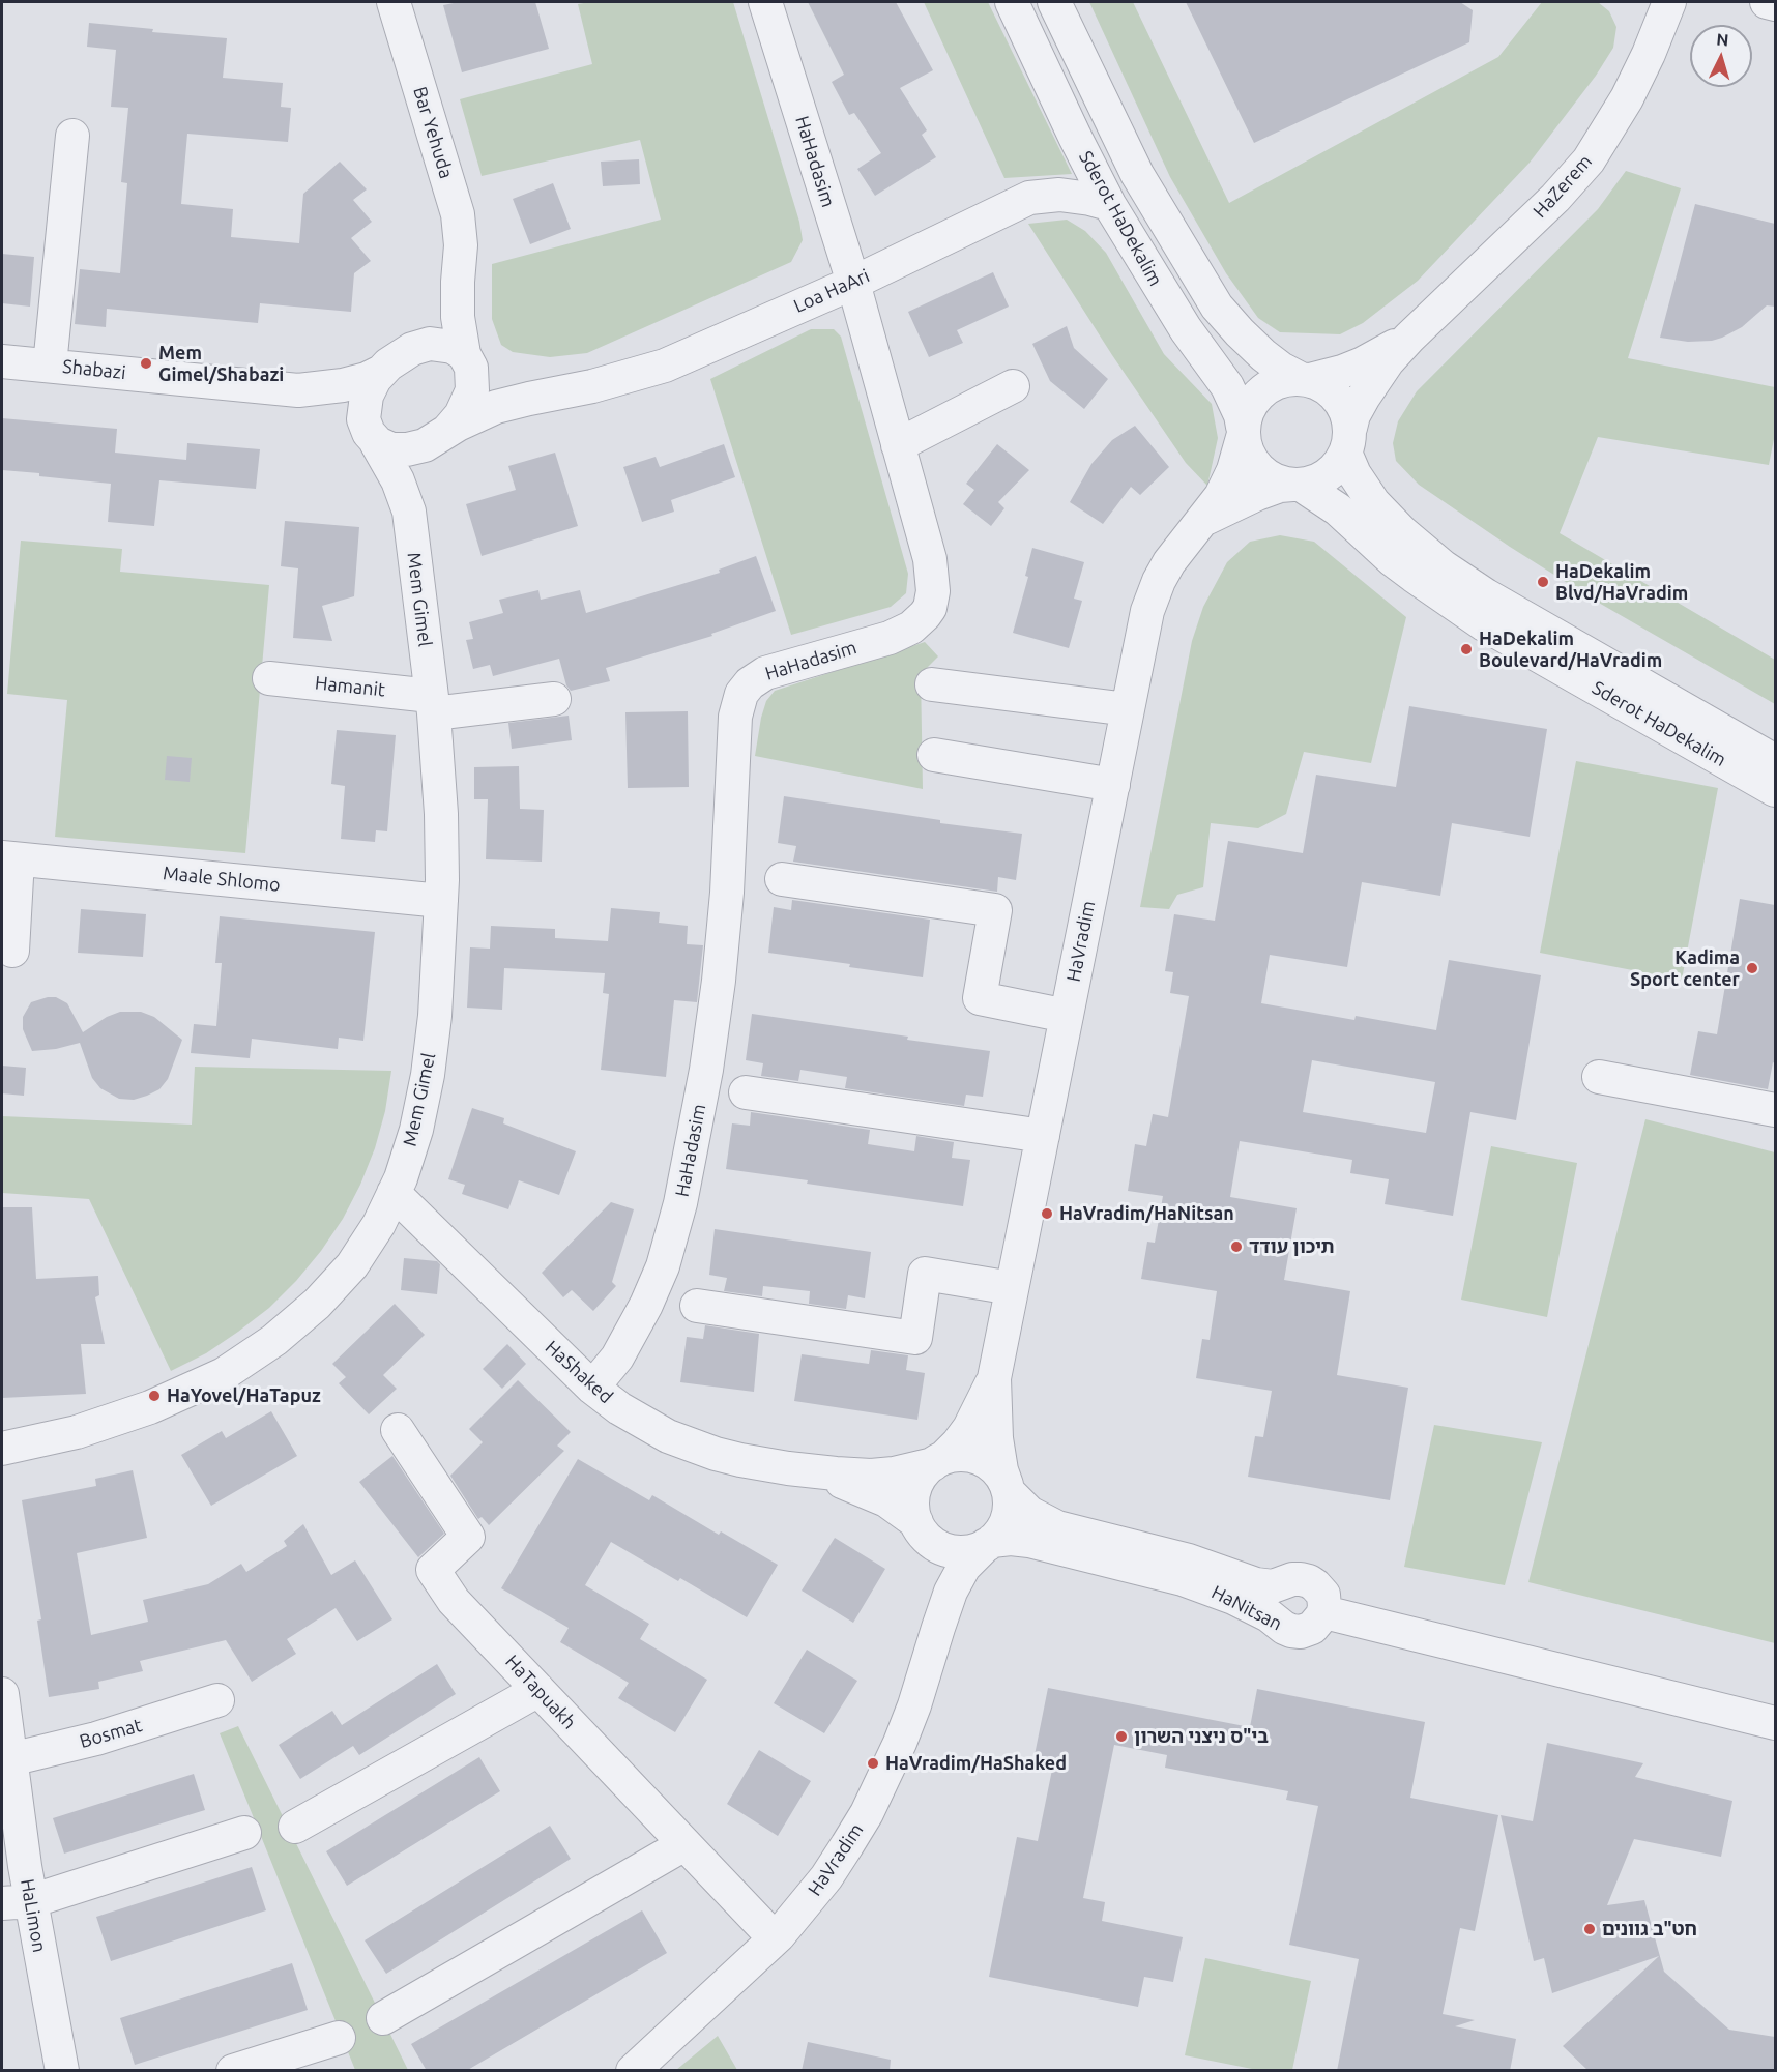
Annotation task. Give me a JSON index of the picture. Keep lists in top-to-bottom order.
{
  "streets": {
    "street": [
      "Bar Yehuda",
      "HaHadasim",
      "HaZerem",
      "Sderot HaDekalim",
      "Loa HaAri",
      "Shabazi",
      "Mem Gimel",
      "Hamanit",
      "Maale Shlomo",
      "HaVradim",
      "HaShaked",
      "HaNitsan",
      "HaTapuakh",
      "Bosmat",
      "HaLimon"
    ]
  },
  "crossings": [
    ["Bar Yehuda", "Loa HaAri"],
    ["Bar Yehuda", "Shabazi"],
    ["Bar Yehuda", "Mem Gimel"],
    ["HaHadasim", "Loa HaAri"],
    ["HaHadasim", "HaShaked"],
    ["HaZerem", "Sderot HaDekalim"],
    ["HaZerem", "HaVradim"],
    ["Sderot HaDekalim", "Loa HaAri"],
    ["Sderot HaDekalim", "HaVradim"],
    ["Loa HaAri", "Shabazi"],
    ["Loa HaAri", "Mem Gimel"],
    ["Shabazi", "Mem Gimel"],
    ["Mem Gimel", "Hamanit"],
    ["Mem Gimel", "Maale Shlomo"],
    ["Mem Gimel", "HaShaked"],
    ["HaVradim", "HaShaked"],
    ["HaVradim", "HaNitsan"],
    ["HaVradim", "HaTapuakh"],
    ["HaShaked", "HaNitsan"],
    ["Bosmat", "HaLimon"]
  ],
  "places": [
    "Mem Gimel/Shabazi",
    "HaDekalim Blvd/HaVradim",
    "HaDekalim Boulevard/HaVradim",
    "Kadima Sport center",
    "HaVradim/HaNitsan",
    "תיכון עודד",
    "HaYovel/HaTapuz",
    "בי\"ס ניצני השרון",
    "HaVradim/HaShaked",
    "חט\"ב גוונים"
  ],
  "north": "top"
}
